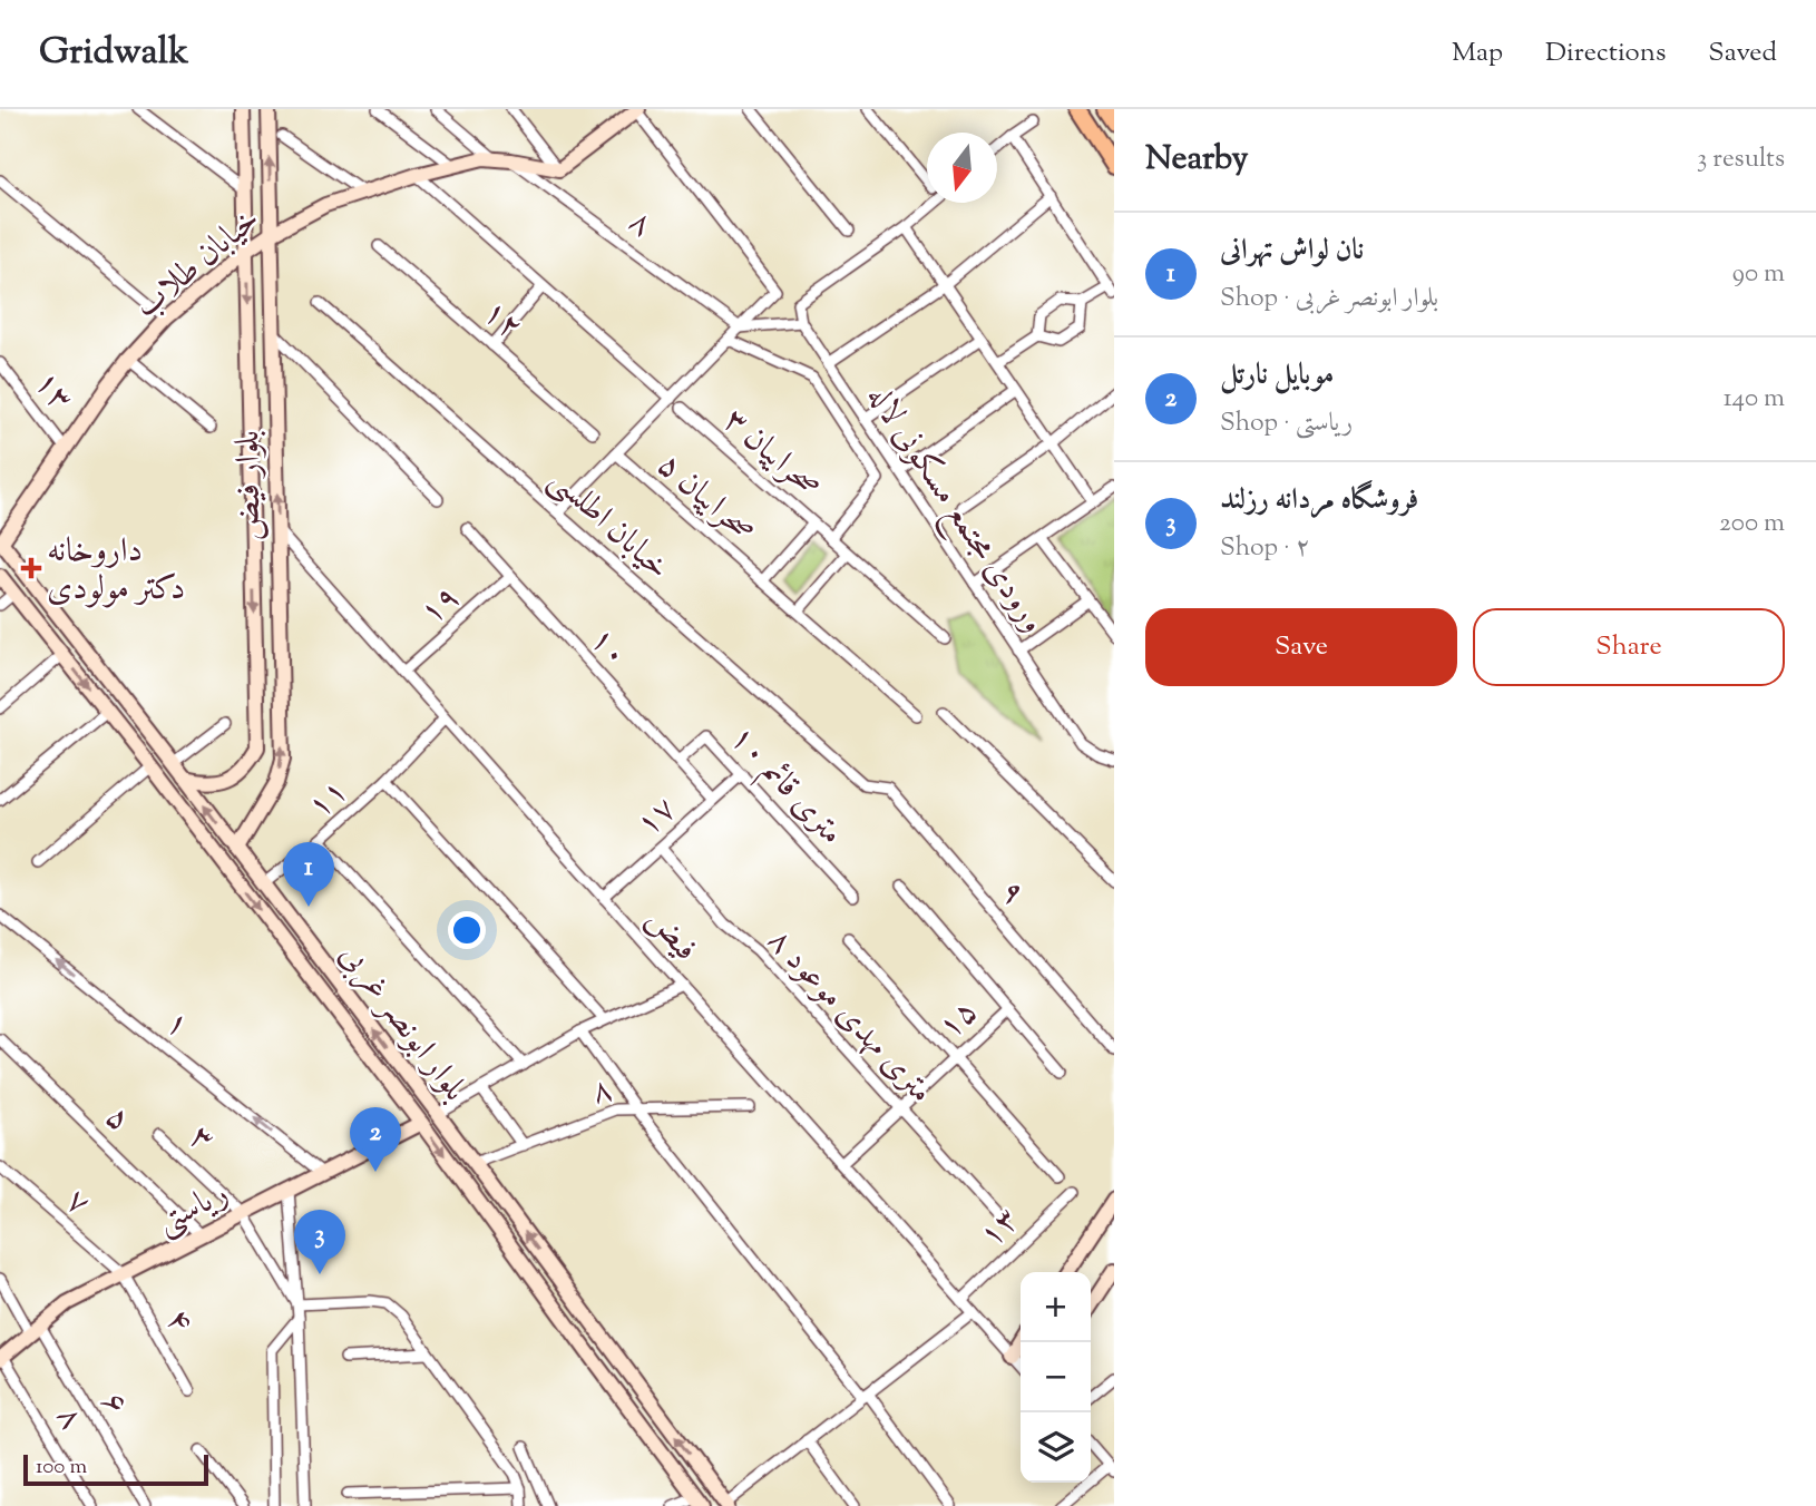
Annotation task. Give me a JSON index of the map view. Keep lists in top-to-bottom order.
{
  "streets": {
    "street": [
      "۸",
      "خیابان طلاب",
      "۱۲",
      "۱۳",
      "صحراییان ۳",
      "بلوار فیض",
      "۵ صحراییان",
      "ورودی مجتمع مسکونی لاله",
      "خيابان اطلسى",
      "۱۹",
      "۱۰",
      "۱۰ متری قائم",
      "۱۱",
      "۱۷",
      "۹",
      "فیض",
      "۸ متری مهدی موعود",
      "۱۵",
      "بلوار ابونصر غربی",
      "۱",
      "۵",
      "۳",
      "۷",
      "ریاستی",
      "۴",
      "۶"
    ]
  },
  "crossings": [
    ["۸", "خیابان طلاب"],
    ["۸", "بلوار ابونصر غربی"],
    ["۸", "ریاستی"],
    ["خیابان طلاب", "۱۳"],
    ["خیابان طلاب", "بلوار فیض"],
    ["خیابان طلاب", "بلوار ابونصر غربی"],
    ["۱۳", "فیض"],
    ["بلوار فیض", "فیض"],
    ["بلوار فیض", "بلوار ابونصر غربی"],
    ["خيابان اطلسى", "۹"],
    ["۱۹", "۱۰"],
    ["۱۹", "فیض"],
    ["۱۰", "۱۰ متری قائم"],
    ["۱۰", "۱۷"],
    ["۱۰ متری قائم", "۱۷"],
    ["۱۱", "بلوار ابونصر غربی"],
    ["۱۷", "فیض"],
    ["۱۷", "۸ متری مهدی موعود"],
    ["فیض", "۱۵"],
    ["۸ متری مهدی موعود", "۱۵"],
    ["بلوار ابونصر غربی", "ریاستی"],
    ["۱", "ریاستی"],
    ["۵", "ریاستی"],
    ["۳", "ریاستی"],
    ["۷", "ریاستی"],
    ["۷", "۴"],
    ["ریاستی", "۴"],
    ["ریاستی", "۶"]
  ],
  "one_way": ["۱"],
  "places": {
    "health": ["داروخانه دکتر مولودی"]
  },
  "scale_bar": "100 m",
  "north": "bottom",
  "page": {
    "header": "Gridwalk",
    "nav": ["Map", "Directions", "Saved"],
    "heading": ["Nearby", "3 results"],
    "list": [
      {
        "mark": "1",
        "name": "نان لواش تهرانی",
        "note": "Shop · بلوار ابونصر غربی",
        "value": "90 m"
      },
      {
        "mark": "2",
        "name": "موبایل نارتل",
        "note": "Shop · ریاستی",
        "value": "140 m"
      },
      {
        "mark": "3",
        "name": "فروشگاه مردانه رزلند",
        "note": "Shop · ۲",
        "value": "200 m"
      }
    ],
    "buttons": ["Save", "Share"],
    "pins": ["1", "2", "3"],
    "map_buttons": ["+", "−"],
    "scale": "100 m"
  }
}
